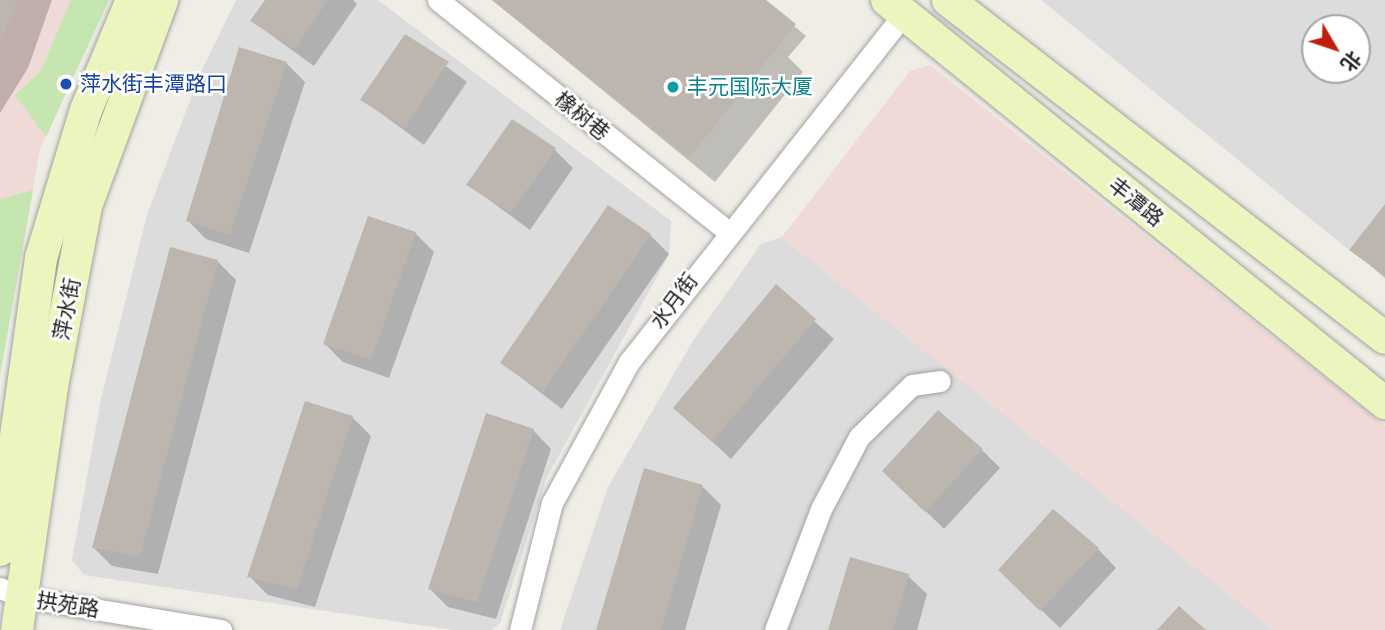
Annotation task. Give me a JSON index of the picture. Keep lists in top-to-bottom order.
{
  "streets": {
    "main road": ["丰潭路", "萍水街"],
    "street": ["橡树巷", "水月街", "拱苑路"]
  },
  "crossings": [
    ["橡树巷", "水月街"],
    ["丰潭路", "水月街"],
    ["萍水街", "拱苑路"]
  ],
  "places": ["萍水街丰潭路口", "丰元国际大厦"],
  "north": "bottom right"
}
